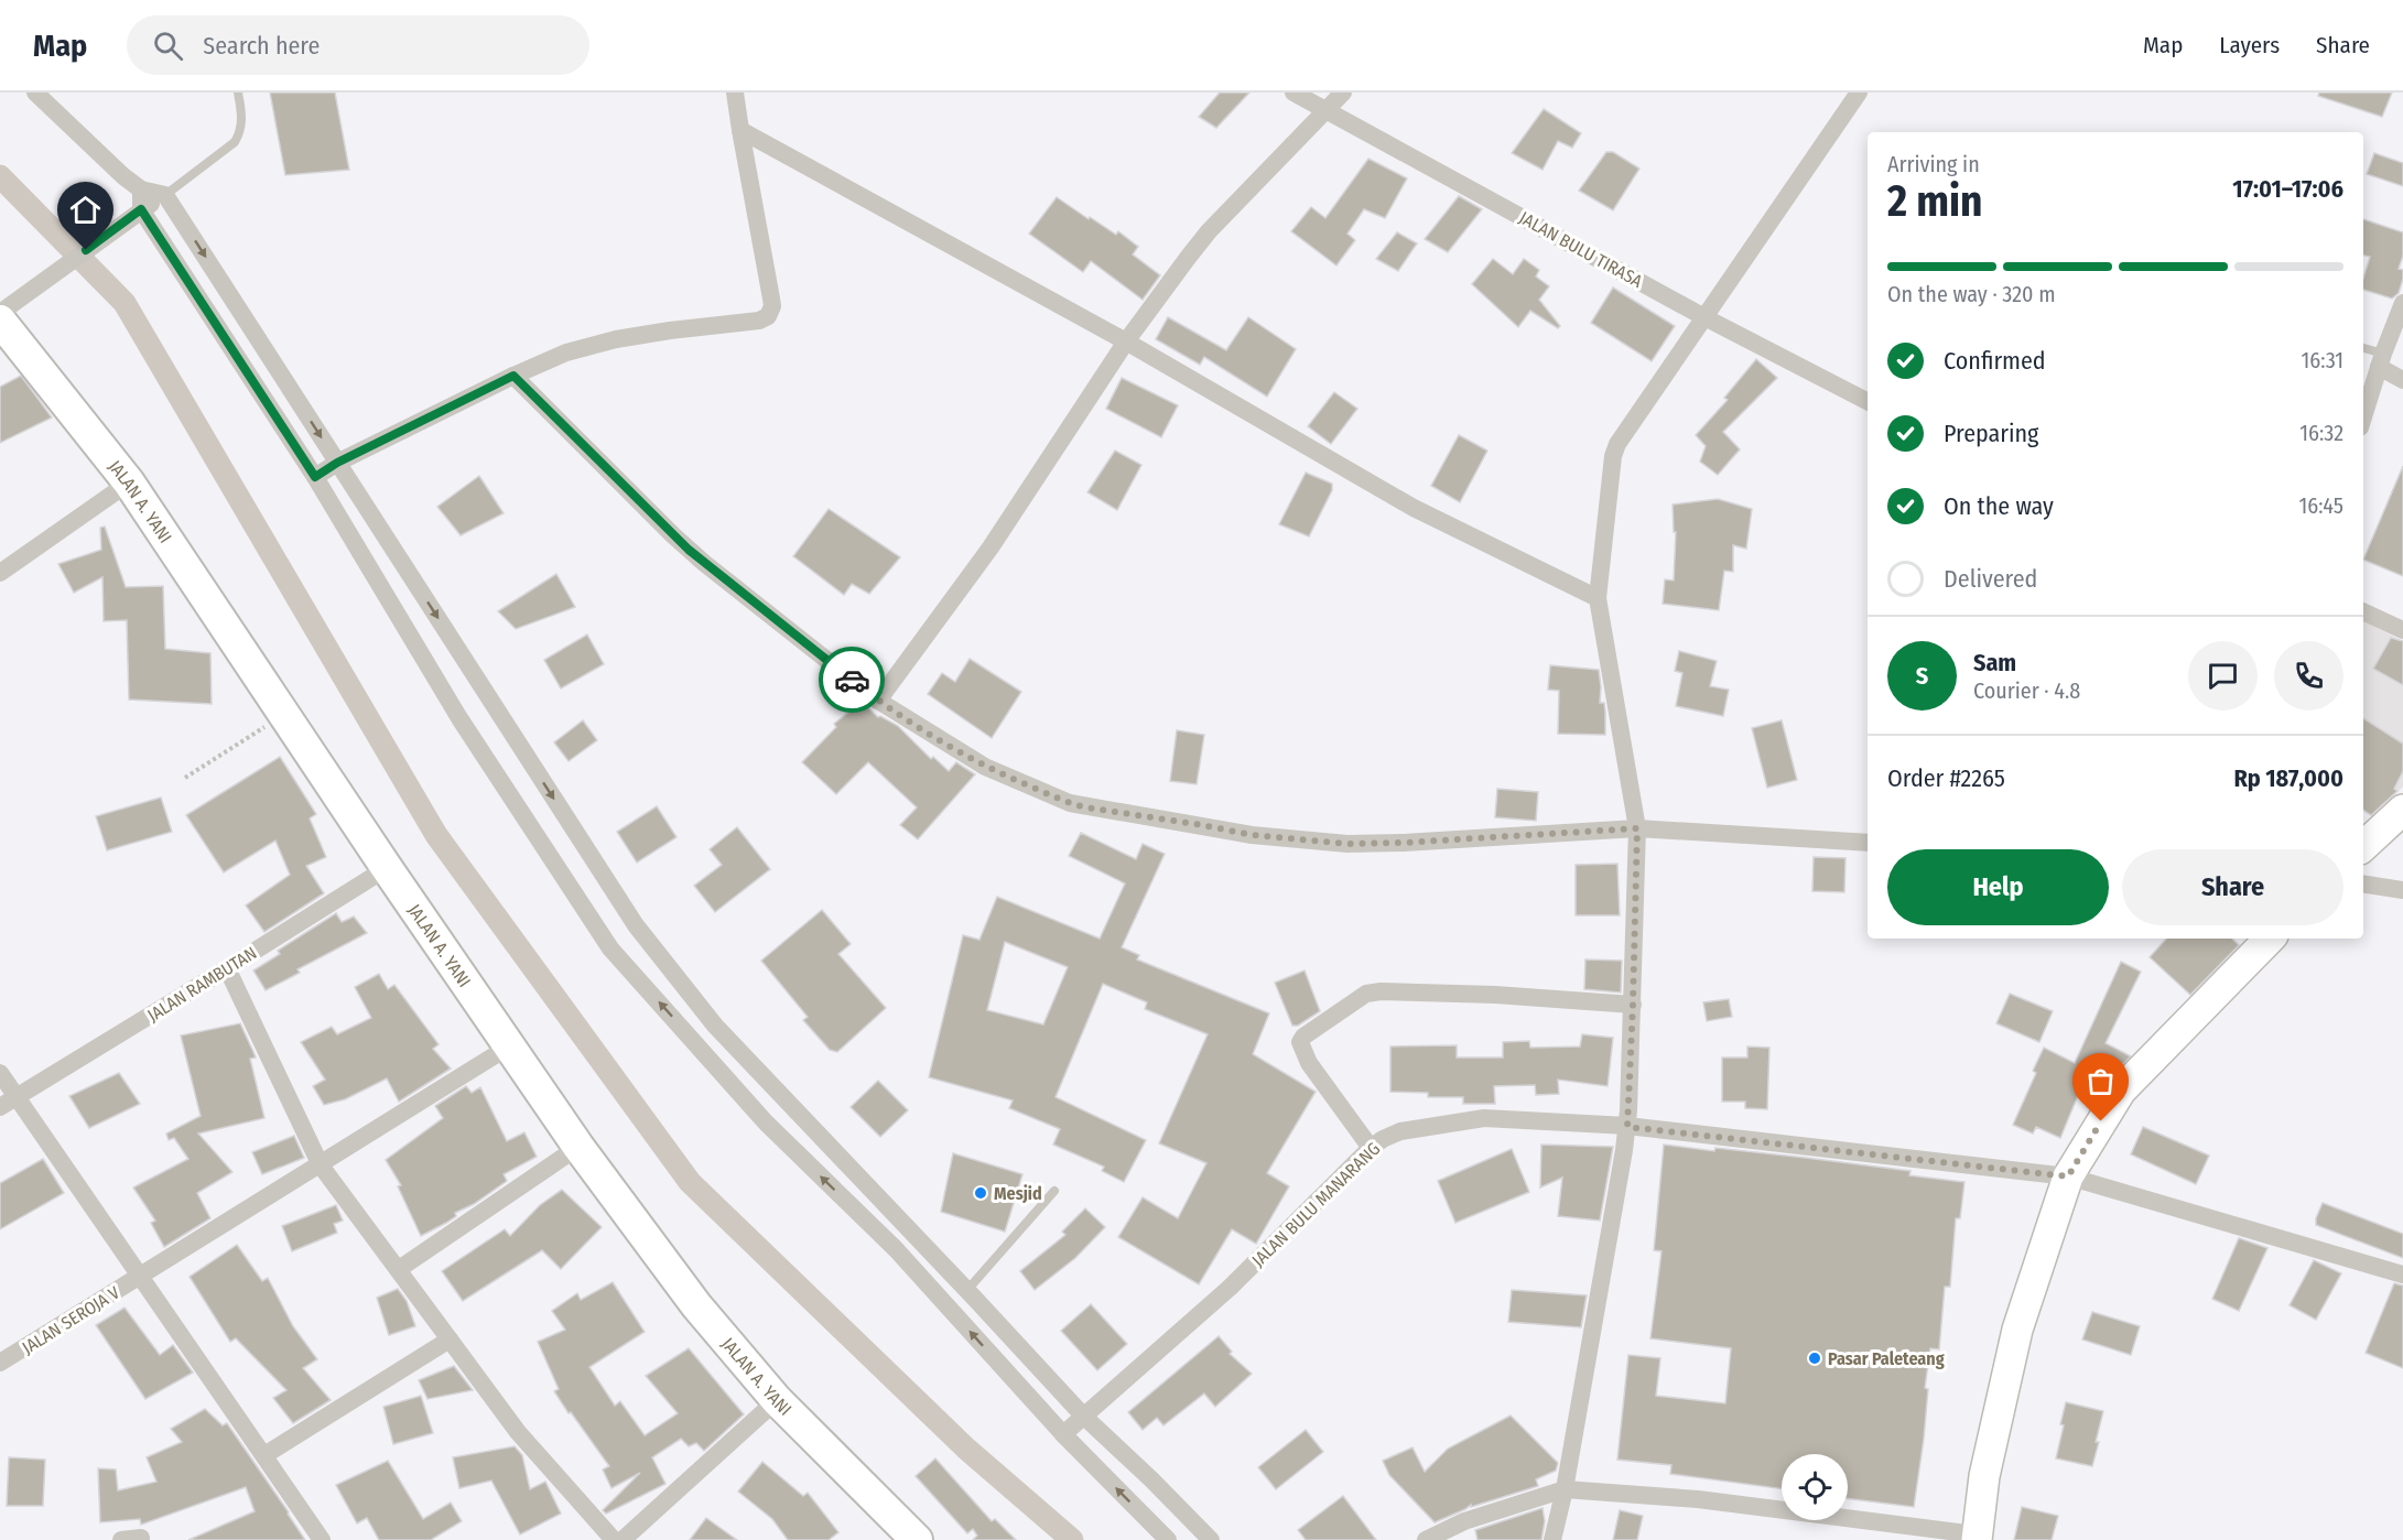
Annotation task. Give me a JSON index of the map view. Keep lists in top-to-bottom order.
{
  "streets": {
    "highway": ["JALAN A. YANI"],
    "street": [
      "JALAN BULU TIRASA",
      "JALAN RAMBUTAN",
      "JALAN BULU MANARANG",
      "JALAN SEROJA V"
    ]
  },
  "crossings": [
    ["JALAN A. YANI", "JALAN RAMBUTAN"],
    ["JALAN A. YANI", "JALAN SEROJA V"]
  ],
  "places": ["Mesjid", "Pasar Paleteang"],
  "page": {
    "header": "Map",
    "search": "Search here",
    "nav": ["Map", "Layers", "Share"],
    "heading": ["2 min", "Arriving in", "17:01–17:06"],
    "panel": [
      "Sam",
      "Courier · 4.8",
      "Order #2265",
      "Rp 187,000"
    ],
    "bar": "On the way · 320 m",
    "list": [
      ["Confirmed", "16:31"],
      ["Preparing", "16:32"],
      ["On the way", "16:45"],
      "Delivered"
    ],
    "round": "S",
    "buttons": ["Help", "Share"]
  }
}
